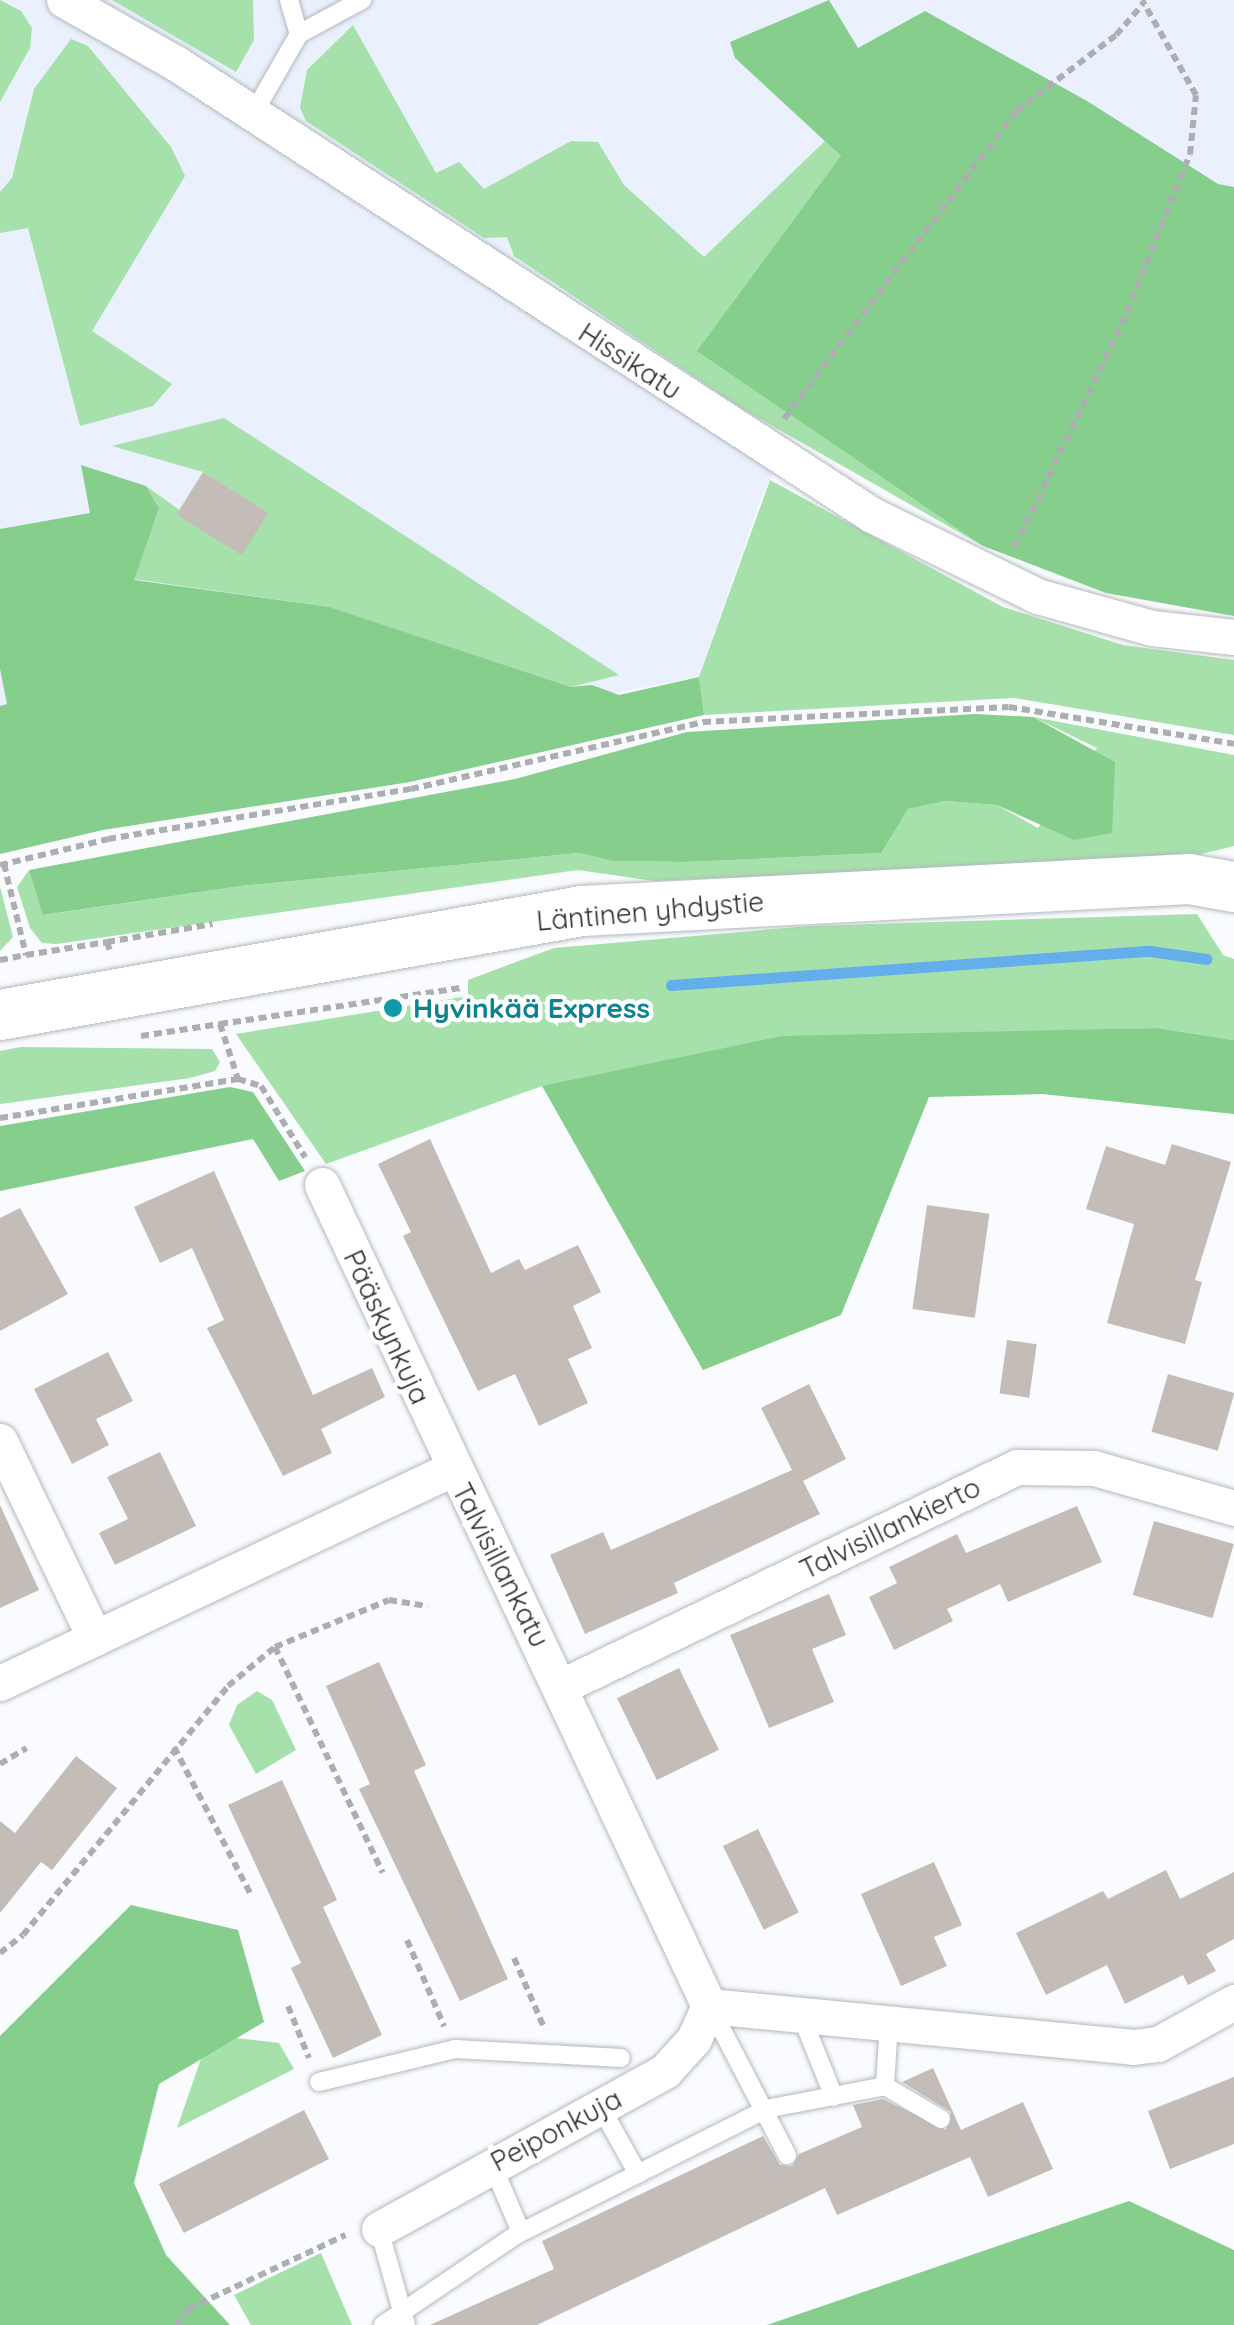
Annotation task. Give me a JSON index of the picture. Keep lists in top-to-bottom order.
{
  "streets": {
    "main road": ["Läntinen yhdystie"],
    "street": [
      "Hissikatu",
      "Pääskynkuja",
      "Talvisillankierto",
      "Talvisillankatu",
      "Peiponkuja"
    ]
  },
  "crossings": [
    ["Pääskynkuja", "Talvisillankatu"],
    ["Talvisillankierto", "Talvisillankatu"],
    ["Talvisillankatu", "Peiponkuja"]
  ],
  "places": ["Hyvinkää Express"]
}
